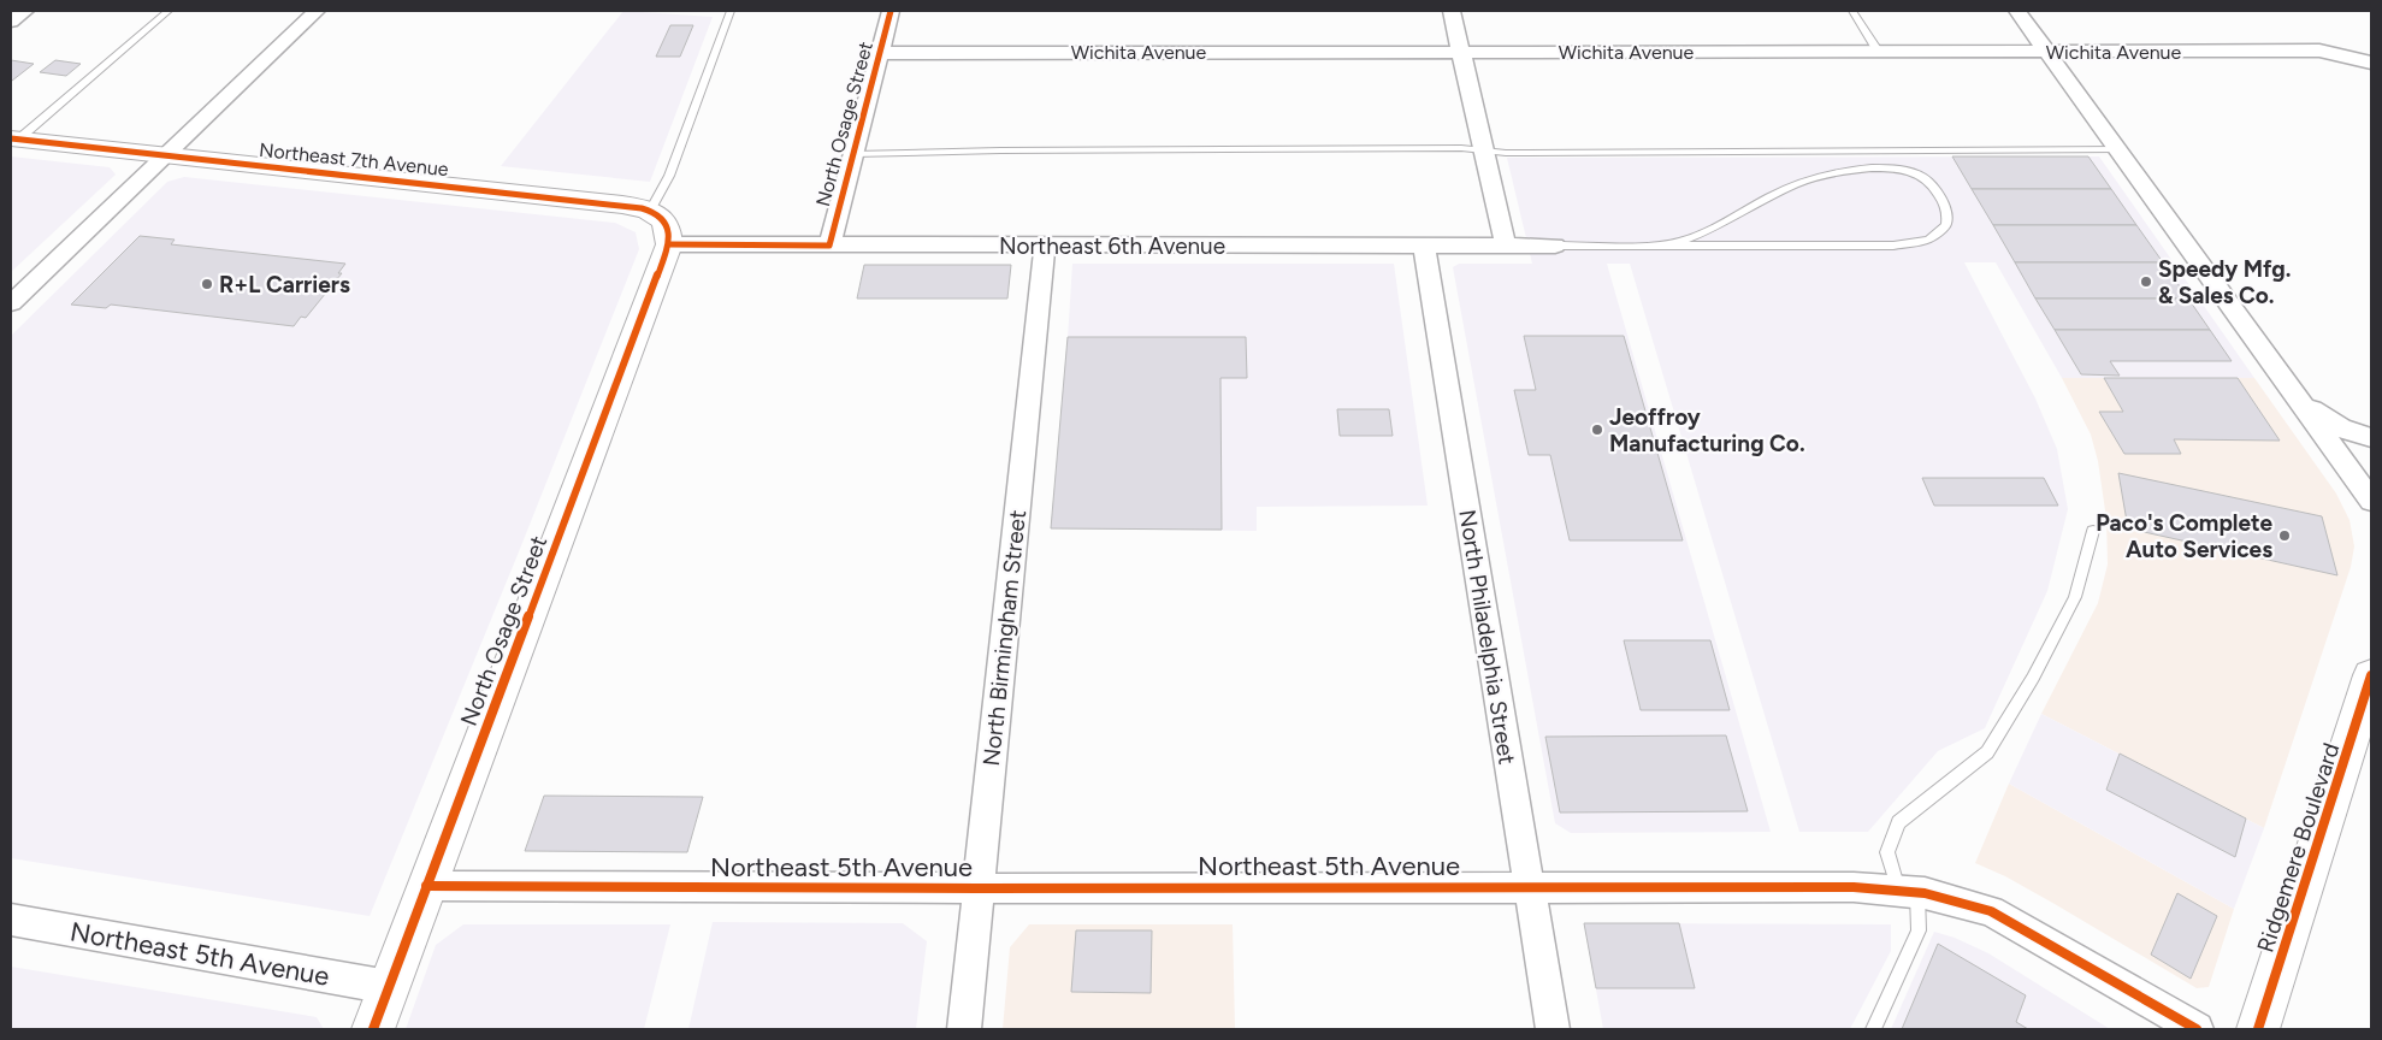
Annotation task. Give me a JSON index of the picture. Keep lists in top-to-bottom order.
{
  "streets": {
    "street": [
      "Wichita Avenue",
      "North Osage Street",
      "Northeast 7th Avenue",
      "Northeast 6th Avenue",
      "North Philadelphia Street",
      "North Birmingham Street",
      "Ridgemere Boulevard",
      "Northeast 5th Avenue"
    ]
  },
  "crossings": [
    ["Wichita Avenue", "North Osage Street"],
    ["North Osage Street", "Northeast 6th Avenue"],
    ["North Osage Street", "Northeast 5th Avenue"],
    ["Northeast 6th Avenue", "North Philadelphia Street"],
    ["Northeast 6th Avenue", "North Birmingham Street"],
    ["North Philadelphia Street", "Northeast 5th Avenue"],
    ["North Birmingham Street", "Northeast 5th Avenue"]
  ],
  "places": [
    "Speedy Mfg. & Sales Co.",
    "R+L Carriers",
    "Jeoffroy Manufacturing Co.",
    "Paco's Complete Auto Services"
  ]
}
